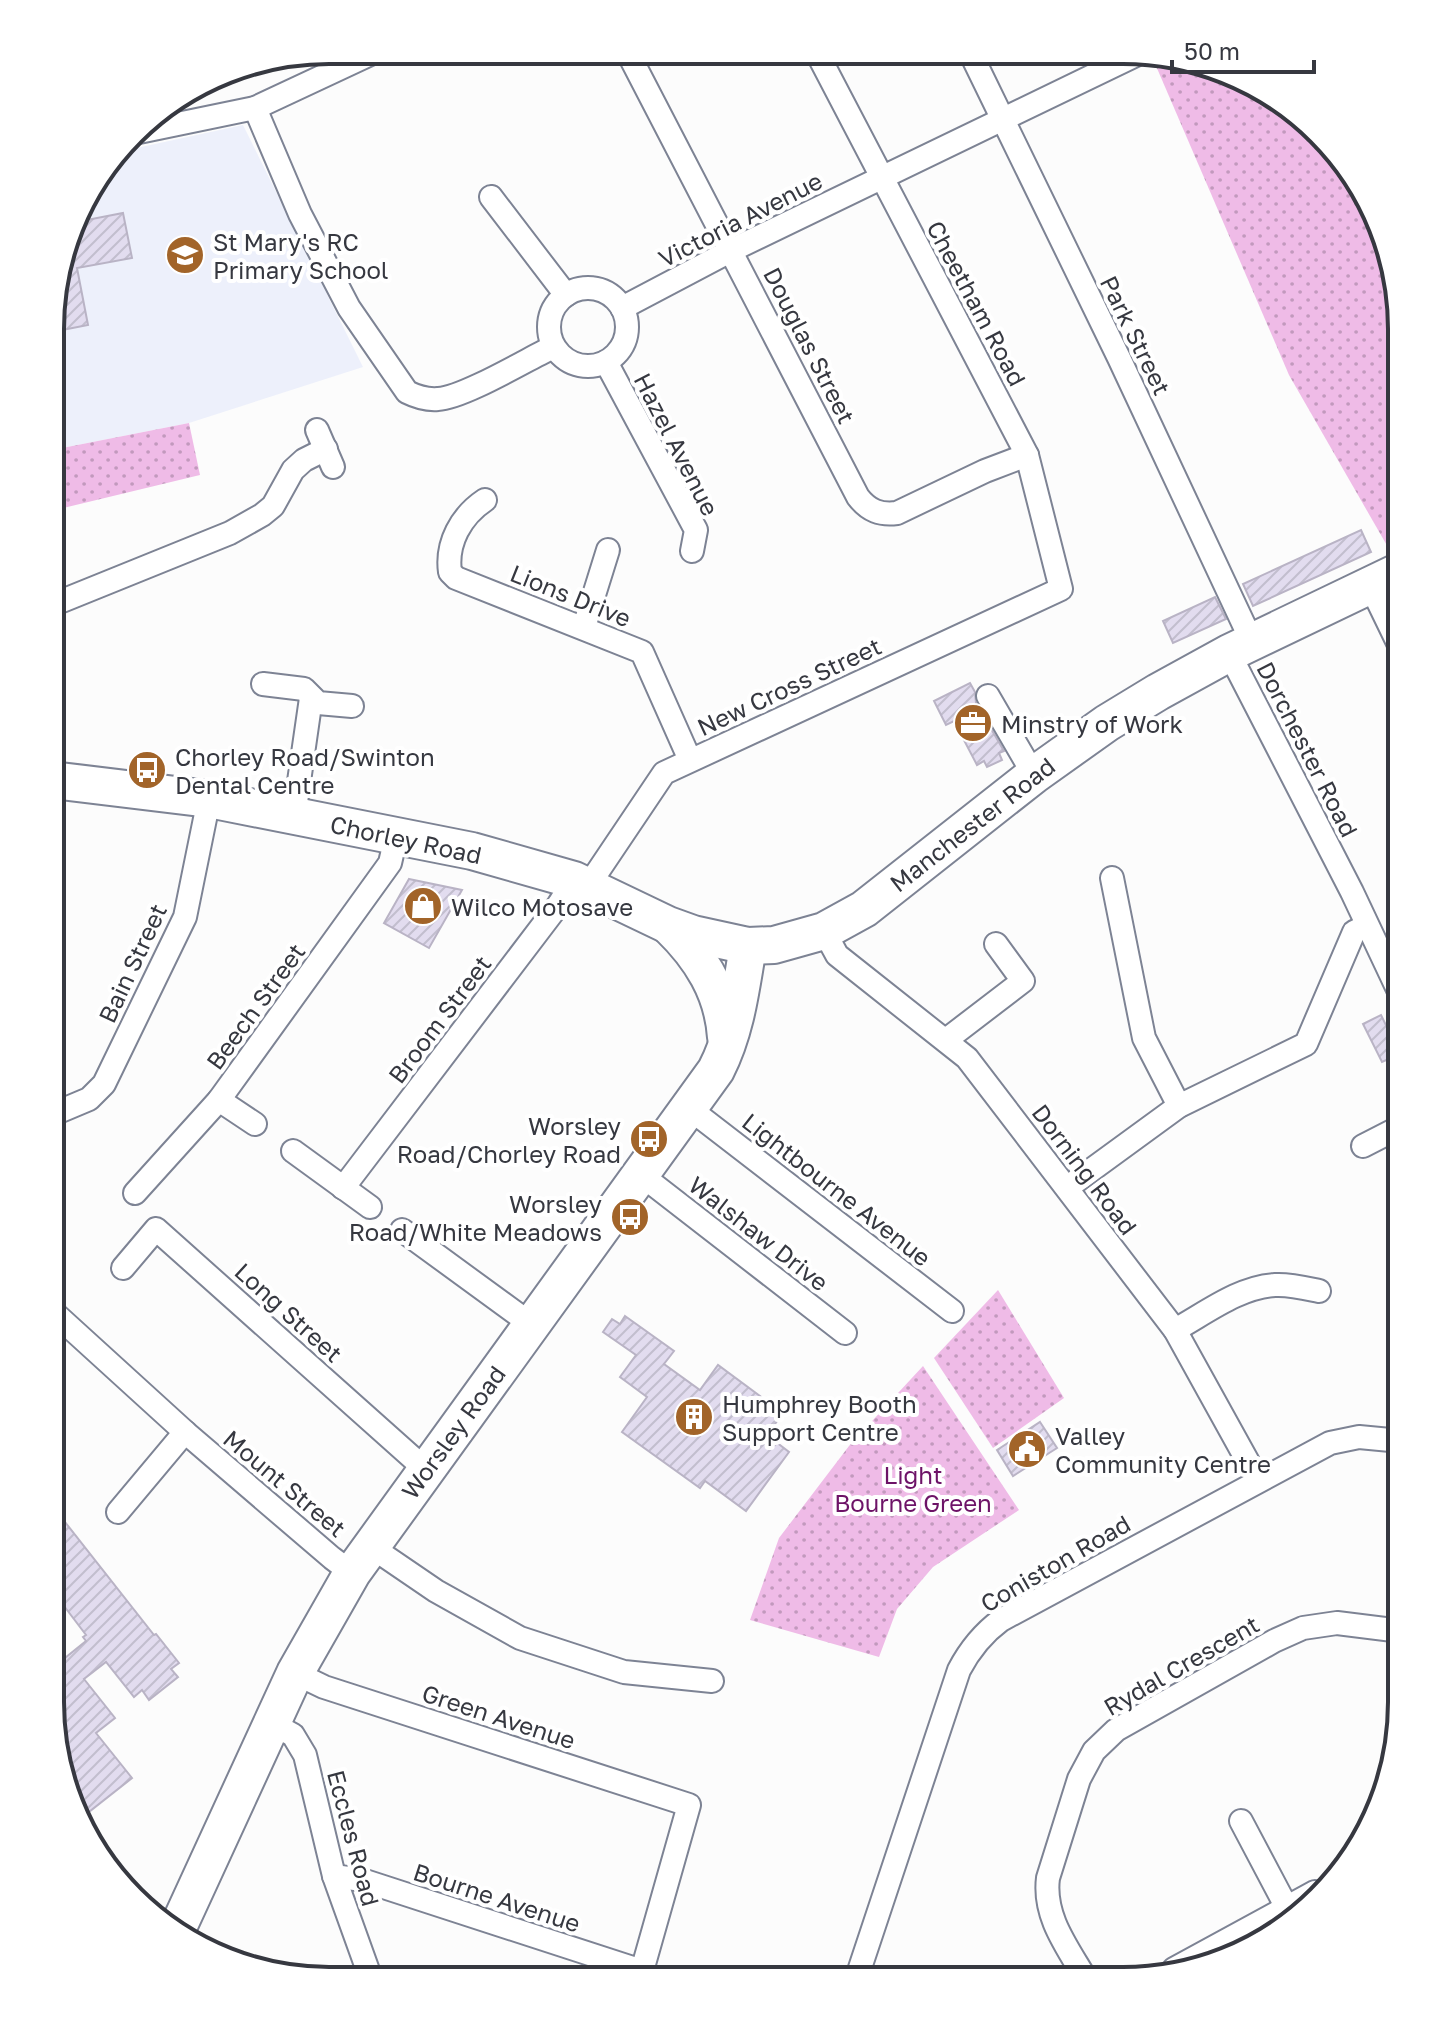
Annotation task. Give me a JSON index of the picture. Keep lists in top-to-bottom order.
{
  "streets": {
    "main road": ["Manchester Road", "Chorley Road", "Worsley Road"],
    "street": [
      "Victoria Avenue",
      "Cheetham Road",
      "Park Street",
      "Douglas Street",
      "Hazel Avenue",
      "Lions Drive",
      "New Cross Street",
      "Dorchester Road",
      "Bain Street",
      "Beech Street",
      "Broom Street",
      "Dorning Road",
      "Lightbourne Avenue",
      "Walshaw Drive",
      "Long Street",
      "Mount Street",
      "Coniston Road",
      "Rydal Crescent",
      "Green Avenue",
      "Eccles Road",
      "Bourne Avenue"
    ]
  },
  "crossings": [
    ["Victoria Avenue", "Cheetham Road"],
    ["Victoria Avenue", "Park Street"],
    ["Victoria Avenue", "Douglas Street"],
    ["Victoria Avenue", "Hazel Avenue"],
    ["Cheetham Road", "Douglas Street"],
    ["Cheetham Road", "New Cross Street"],
    ["Park Street", "Dorchester Road"],
    ["Park Street", "Manchester Road"],
    ["Lions Drive", "New Cross Street"],
    ["New Cross Street", "Chorley Road"],
    ["New Cross Street", "Broom Street"],
    ["Dorchester Road", "Manchester Road"],
    ["Manchester Road", "Chorley Road"],
    ["Manchester Road", "Dorning Road"],
    ["Manchester Road", "Worsley Road"],
    ["Chorley Road", "Bain Street"],
    ["Chorley Road", "Beech Street"],
    ["Chorley Road", "Broom Street"],
    ["Chorley Road", "Worsley Road"],
    ["Dorning Road", "Coniston Road"],
    ["Lightbourne Avenue", "Worsley Road"],
    ["Walshaw Drive", "Worsley Road"],
    ["Long Street", "Worsley Road"],
    ["Worsley Road", "Mount Street"],
    ["Worsley Road", "Green Avenue"],
    ["Worsley Road", "Eccles Road"],
    ["Eccles Road", "Bourne Avenue"]
  ],
  "parks": ["Light Bourne Green"],
  "places": {
    "school or university": ["St Mary's RC Primary School"],
    "office": ["Minstry of Work"],
    "bus stop": ["Chorley Road/Swinton Dental Centre", "Worsley Road/Chorley Road", "Worsley Road/White Meadows"],
    "shop": ["Wilco Motosave"],
    "building": ["Humphrey Booth Support Centre"],
    "public building": ["Valley Community Centre"]
  },
  "scale_bar": "50 m"
}
